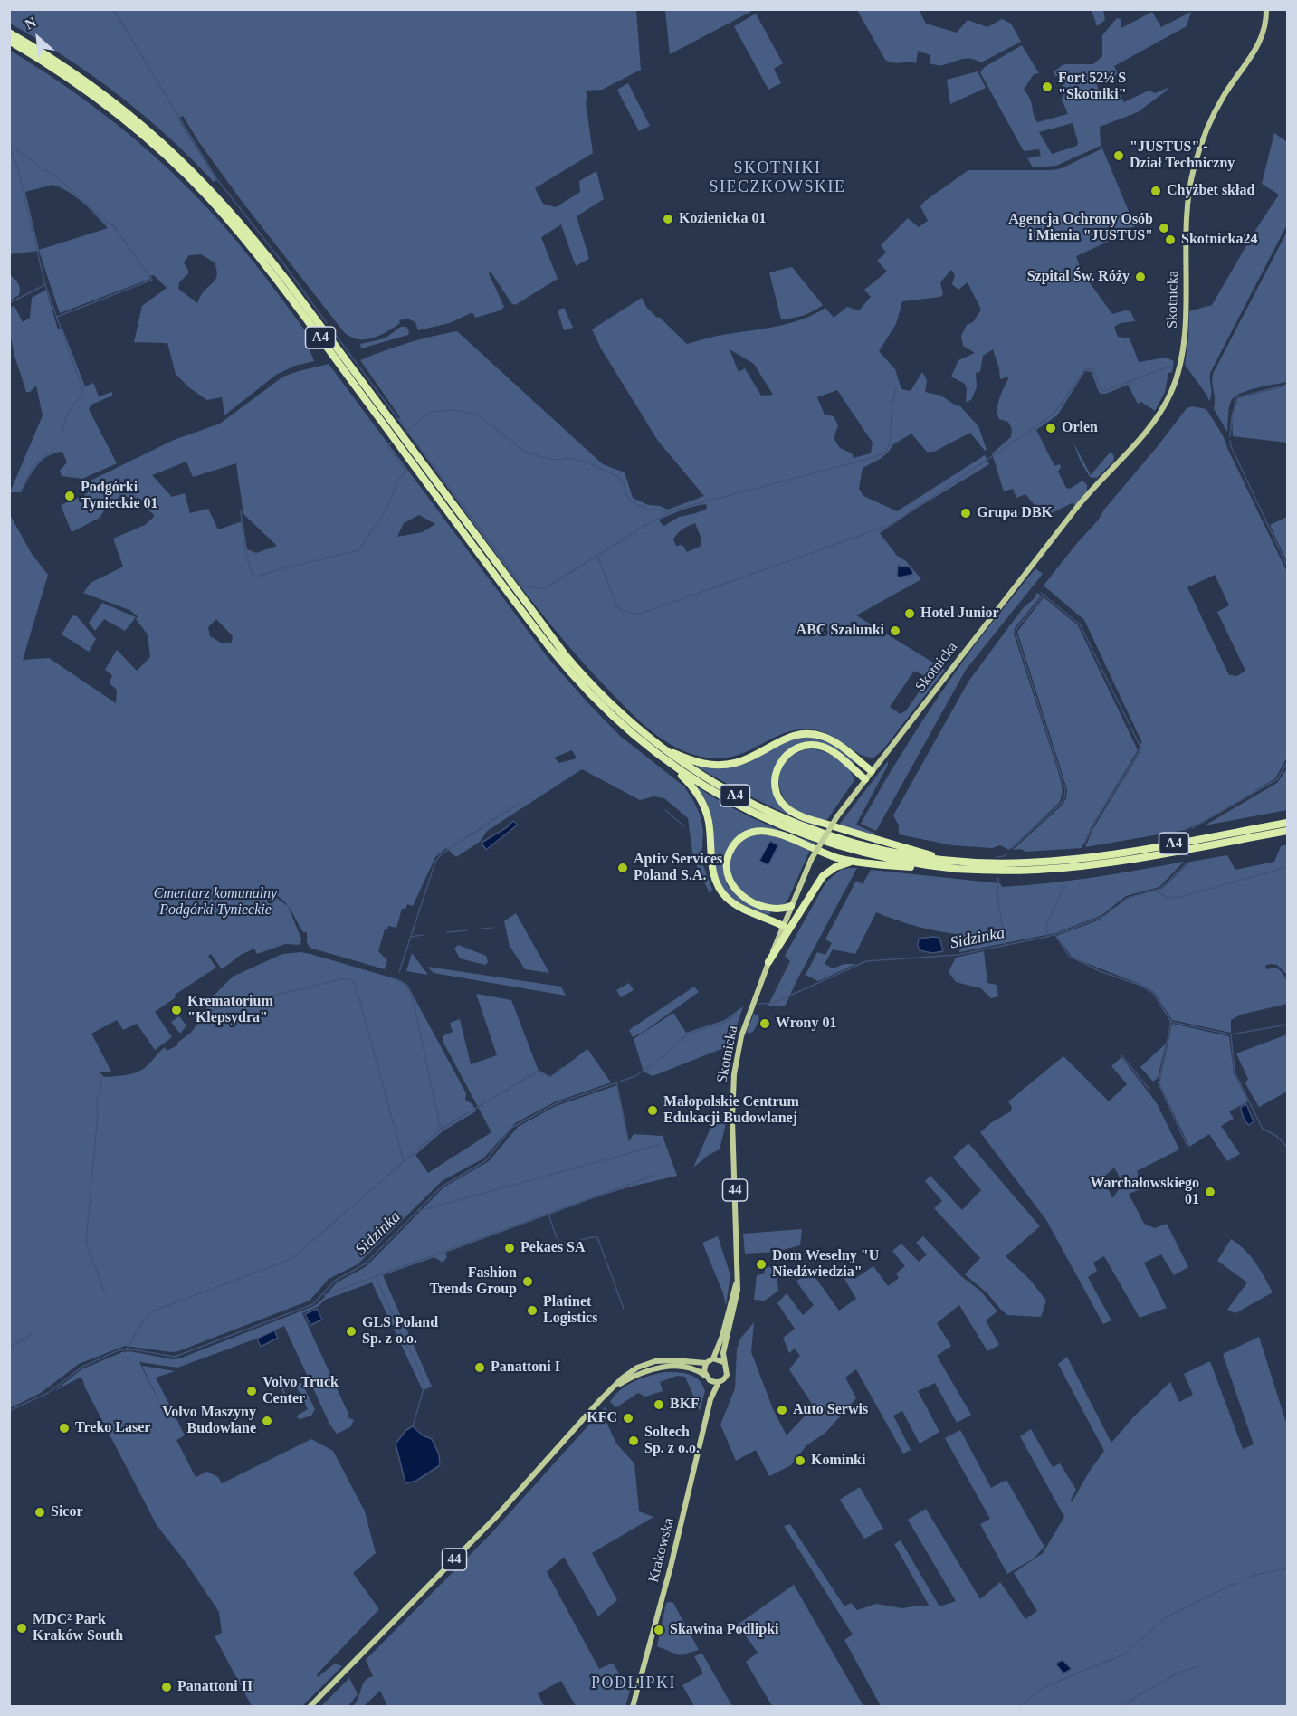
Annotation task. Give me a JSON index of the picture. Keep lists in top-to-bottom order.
{
  "streets": {
    "highway": ["A4"],
    "main road": ["Skotnicka", "44", "Krakowska"]
  },
  "crossings": [
    ["Skotnicka", "44"],
    ["Skotnicka", "Krakowska"],
    ["44", "Krakowska"]
  ],
  "districts": ["SKOTNIKI SIECZKOWSKIE", "PODLIPKI"],
  "water": ["Sidzinka"],
  "parks": ["Cmentarz komunalny Podgórki Tynieckie"],
  "places": [
    "Fort 52½ S \"Skotniki\"",
    "\"JUSTUS\" - Dział Techniczny",
    "Chyżbet skład",
    "Kozienicka 01",
    "Agencja Ochrony Osób i Mienia \"JUSTUS\"",
    "Skotnicka24",
    "Szpital Św. Róży",
    "Orlen",
    "Podgórki Tynieckie 01",
    "Grupa DBK",
    "Hotel Junior",
    "ABC Szalunki",
    "Aptiv Services Poland S.A.",
    "Krematorium \"Klepsydra\"",
    "Wrony 01",
    "Małopolskie Centrum Edukacji Budowlanej",
    "Warchałowskiego 01",
    "Pekaes SA",
    "Dom Weselny \"U Niedźwiedzia\"",
    "Fashion Trends Group",
    "Platinet Logistics",
    "GLS Poland Sp. z o.o.",
    "Panattoni I",
    "Volvo Truck Center",
    "BKF",
    "Auto Serwis",
    "KFC",
    "Volvo Maszyny Budowlane",
    "Treko Laser",
    "Soltech Sp. z o.o.",
    "Kominki",
    "Sicor",
    "MDC² Park Kraków South",
    "Skawina Podlipki",
    "Panattoni II"
  ],
  "north": "top left"
}
